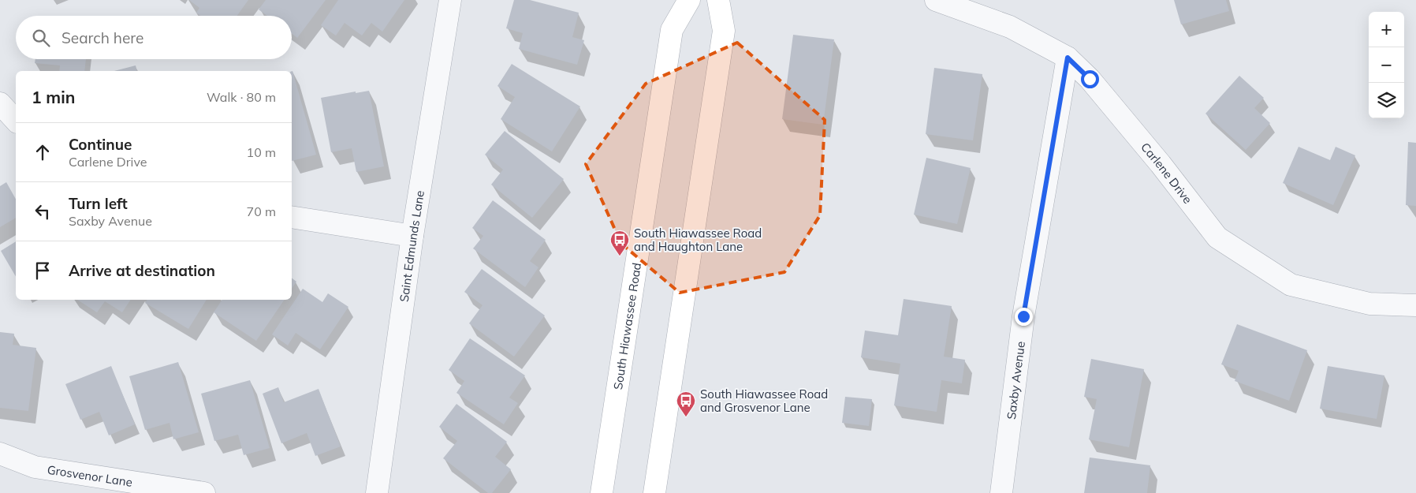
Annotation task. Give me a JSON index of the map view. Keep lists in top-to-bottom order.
{
  "streets": {
    "street": [
      "Carlene Drive",
      "Saint Edmunds Lane",
      "South Hiawassee Road",
      "Saxby Avenue",
      "Grosvenor Lane"
    ]
  },
  "crossings": [
    ["Carlene Drive", "Saxby Avenue"]
  ],
  "places": {
    "bus stop": ["South Hiawassee Road and Haughton Lane", "South Hiawassee Road and Grosvenor Lane"]
  },
  "page": {
    "map_buttons": ["+", "−"],
    "search": "Search here",
    "heading": ["1 min", "Walk · 80 m"],
    "list": [
      ["Continue", "Carlene Drive", "10 m"],
      ["Turn left", "Saxby Avenue", "70 m"],
      "Arrive at destination"
    ]
  }
}
